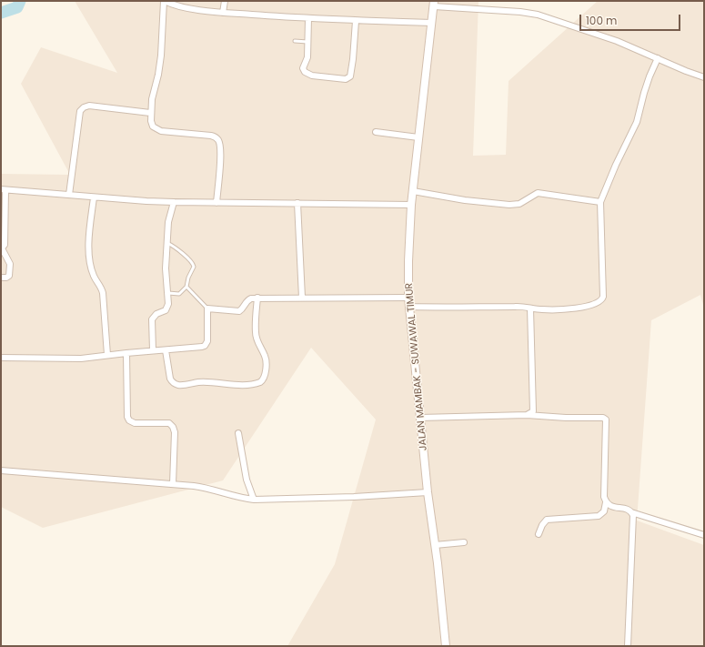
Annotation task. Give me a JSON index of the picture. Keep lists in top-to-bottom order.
{
  "streets": {
    "street": ["JALAN MAMBAK - SUWAWAL TIMUR"]
  },
  "scale_bar": "100 m"
}
